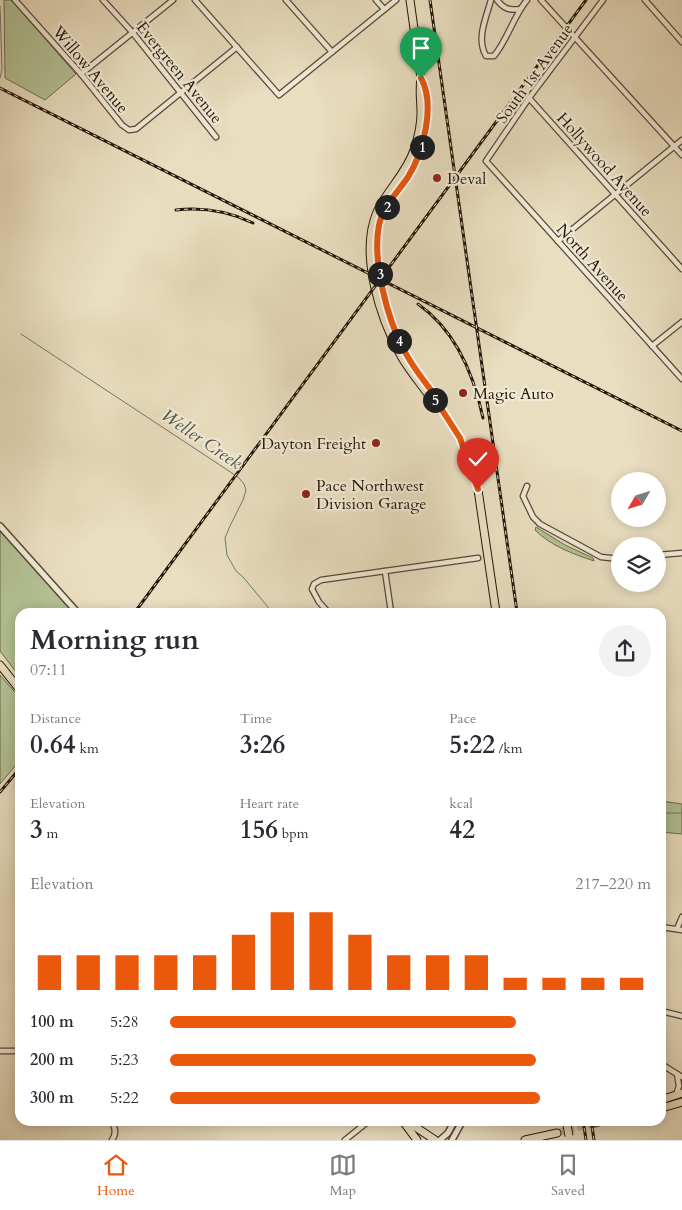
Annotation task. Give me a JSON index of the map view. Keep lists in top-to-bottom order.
{
  "streets": {
    "street": [
      "Willow Avenue",
      "Evergreen Avenue",
      "South 1st Avenue",
      "Hollywood Avenue",
      "North Avenue"
    ]
  },
  "crossings": [
    ["Willow Avenue", "Evergreen Avenue"],
    ["South 1st Avenue", "Hollywood Avenue"],
    ["South 1st Avenue", "North Avenue"]
  ],
  "water": ["Weller Creek"],
  "places": [
    "Deval",
    "Magic Auto",
    "Dayton Freight",
    "Pace Northwest Division Garage"
  ],
  "north": "bottom left",
  "page": {
    "pins": [
      "1",
      "2",
      "3",
      "4",
      "5"
    ],
    "heading": ["Morning run", "07:11"],
    "stats": [
      ["Distance", "0.64 km"],
      ["Time", "3:26"],
      ["Pace", "5:22 /km"],
      ["Elevation", "3 m"],
      ["Heart rate", "156 bpm"],
      ["kcal", "42"]
    ],
    "chart": ["Elevation", "217–220 m"],
    "list": [
      {
        "name": "100 m",
        "note": "5:28"
      },
      {
        "name": "200 m",
        "note": "5:23"
      },
      {
        "name": "300 m",
        "note": "5:22"
      }
    ],
    "tabs": ["Home", "Map", "Saved"]
  }
}
